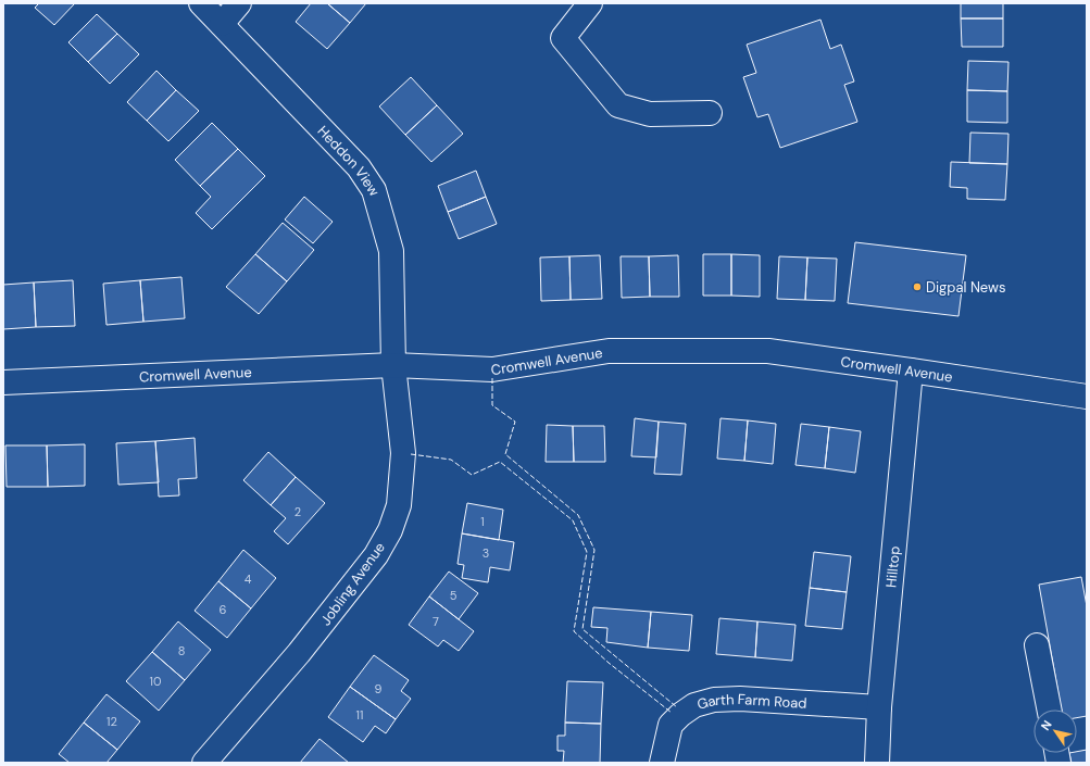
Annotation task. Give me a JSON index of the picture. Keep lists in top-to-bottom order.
{
  "streets": {
    "street": [
      "Heddon View",
      "Cromwell Avenue",
      "Hilltop",
      "Jobling Avenue",
      "Garth Farm Road"
    ]
  },
  "crossings": [
    ["Heddon View", "Cromwell Avenue"],
    ["Heddon View", "Jobling Avenue"],
    ["Cromwell Avenue", "Hilltop"],
    ["Cromwell Avenue", "Jobling Avenue"],
    ["Hilltop", "Garth Farm Road"]
  ],
  "places": ["Digpal News"],
  "house_numbers": [
    "2",
    "1",
    "3",
    "4",
    "5",
    "6",
    "7",
    "8",
    "10",
    "9",
    "11",
    "12"
  ],
  "north": "top left"
}
